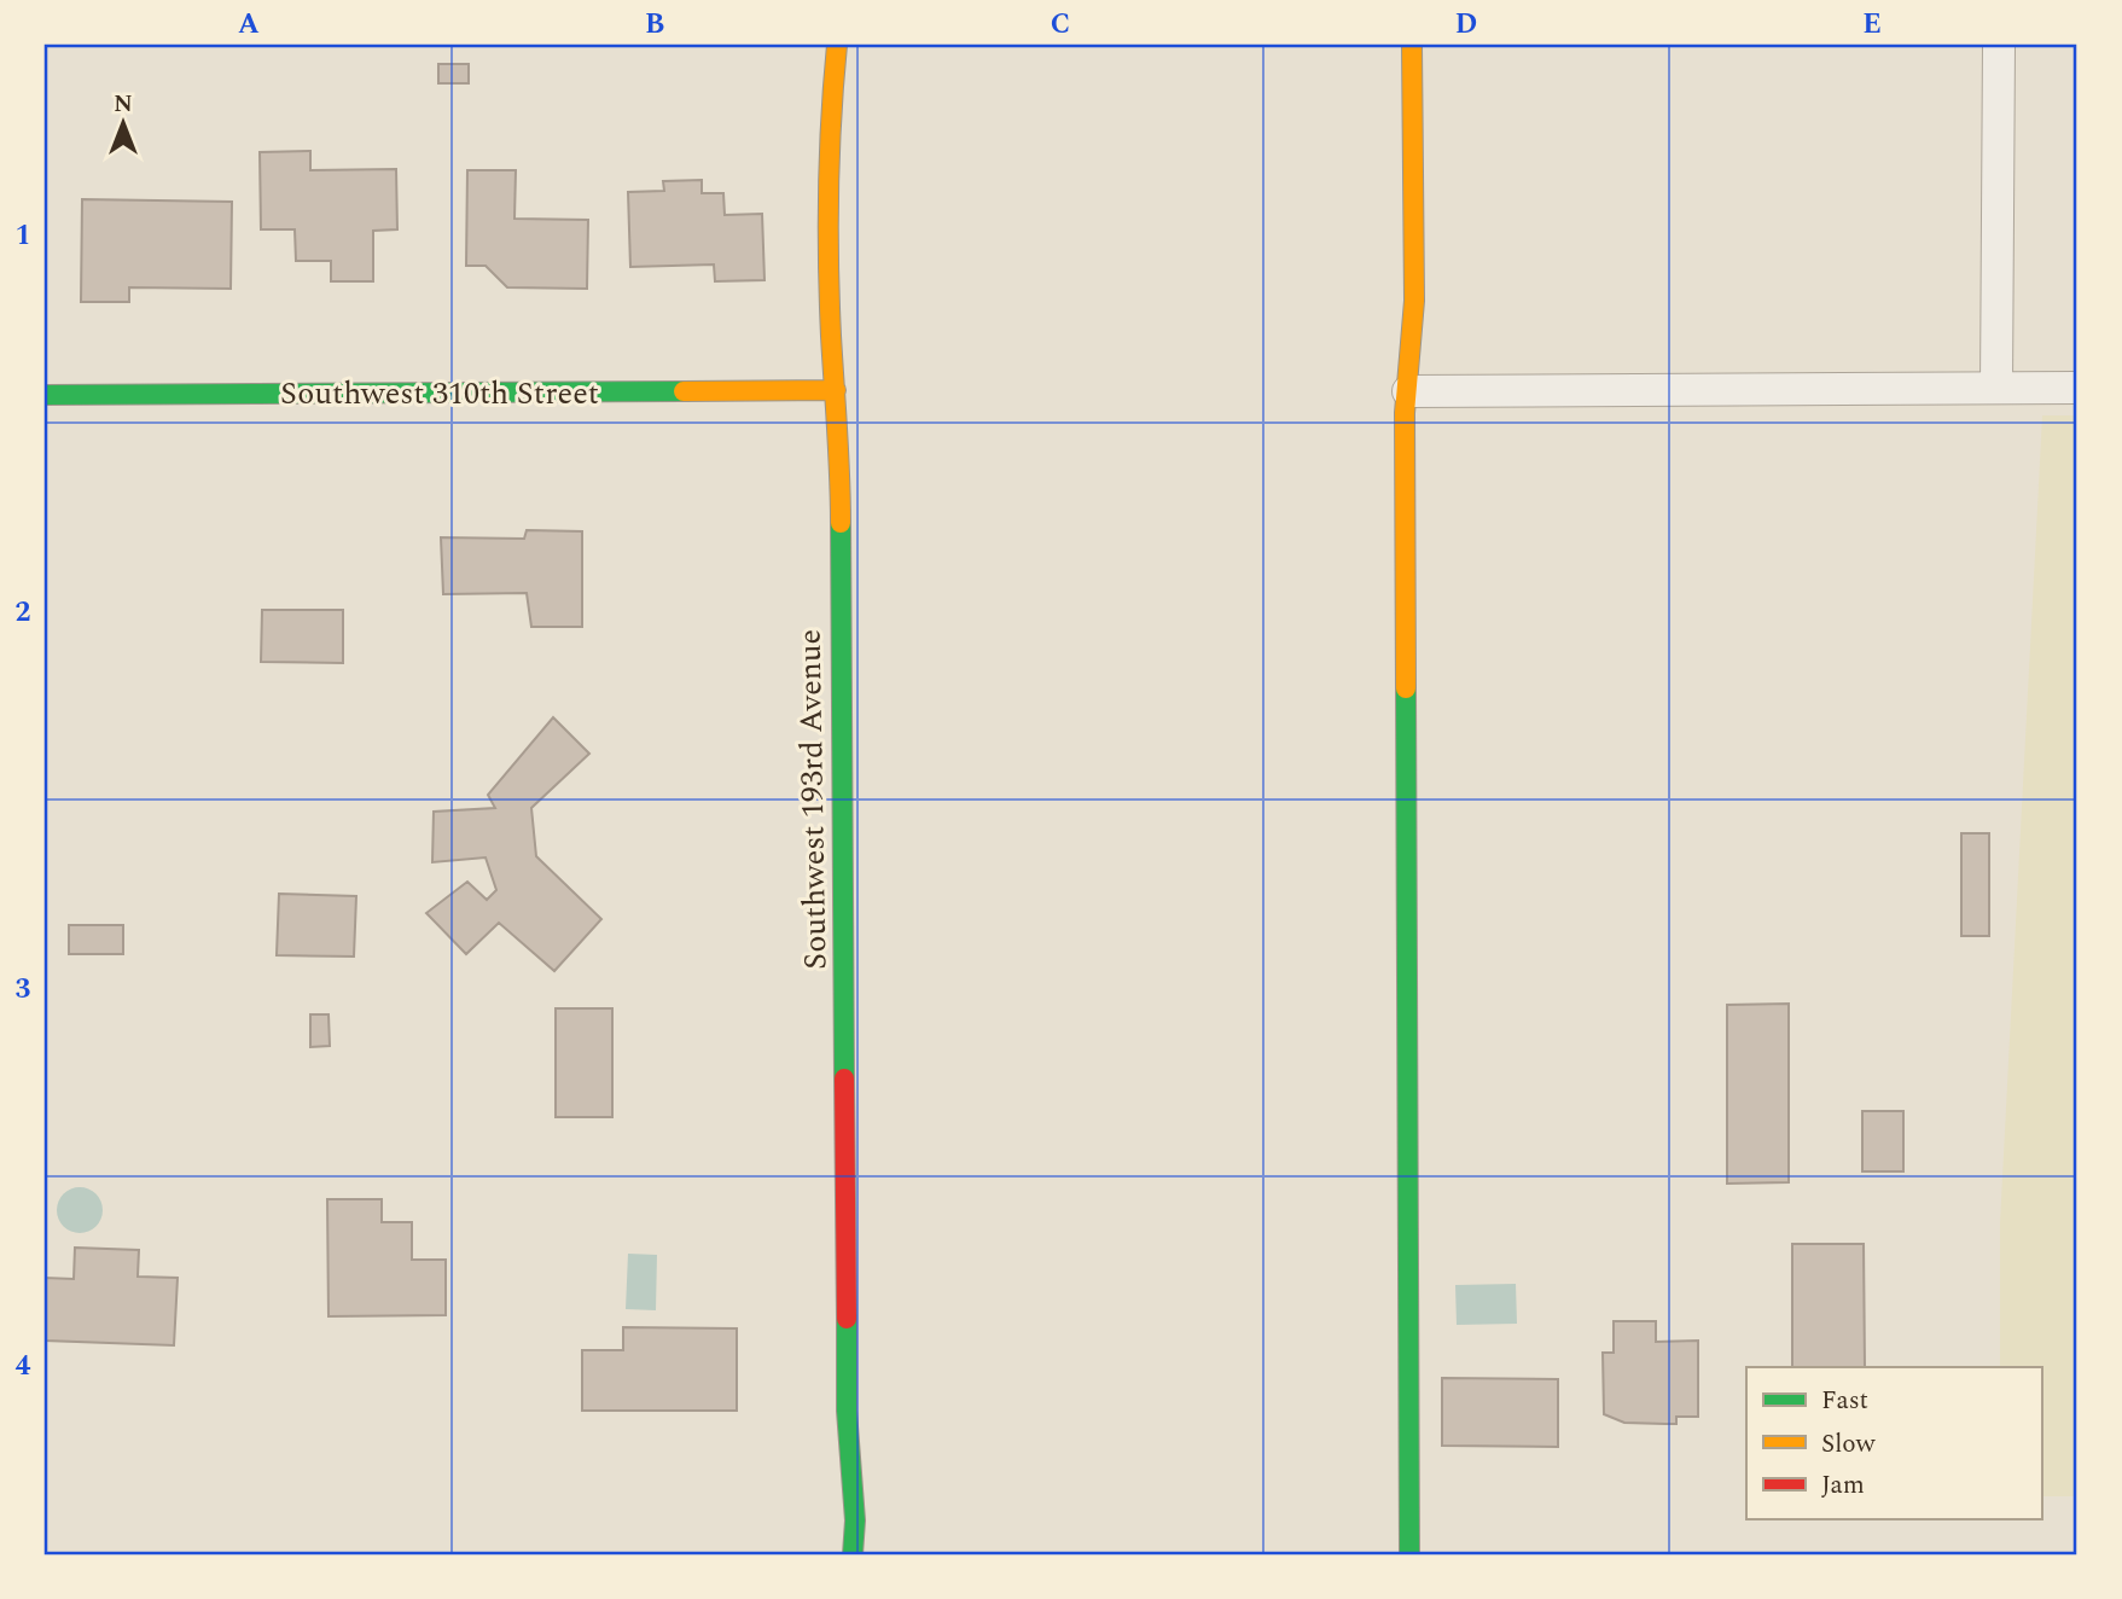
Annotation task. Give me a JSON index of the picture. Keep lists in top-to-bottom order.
{
  "streets": {
    "street": ["Southwest 310th Street", "Southwest 193rd Avenue"]
  },
  "crossings": [
    ["Southwest 310th Street", "Southwest 193rd Avenue"]
  ],
  "legend": ["Fast", "Slow", "Jam"],
  "north": "top",
  "grid": {
    "columns": [
      "A",
      "B",
      "C",
      "D",
      "E"
    ],
    "rows": [
      "1",
      "2",
      "3",
      "4"
    ]
  }
}
